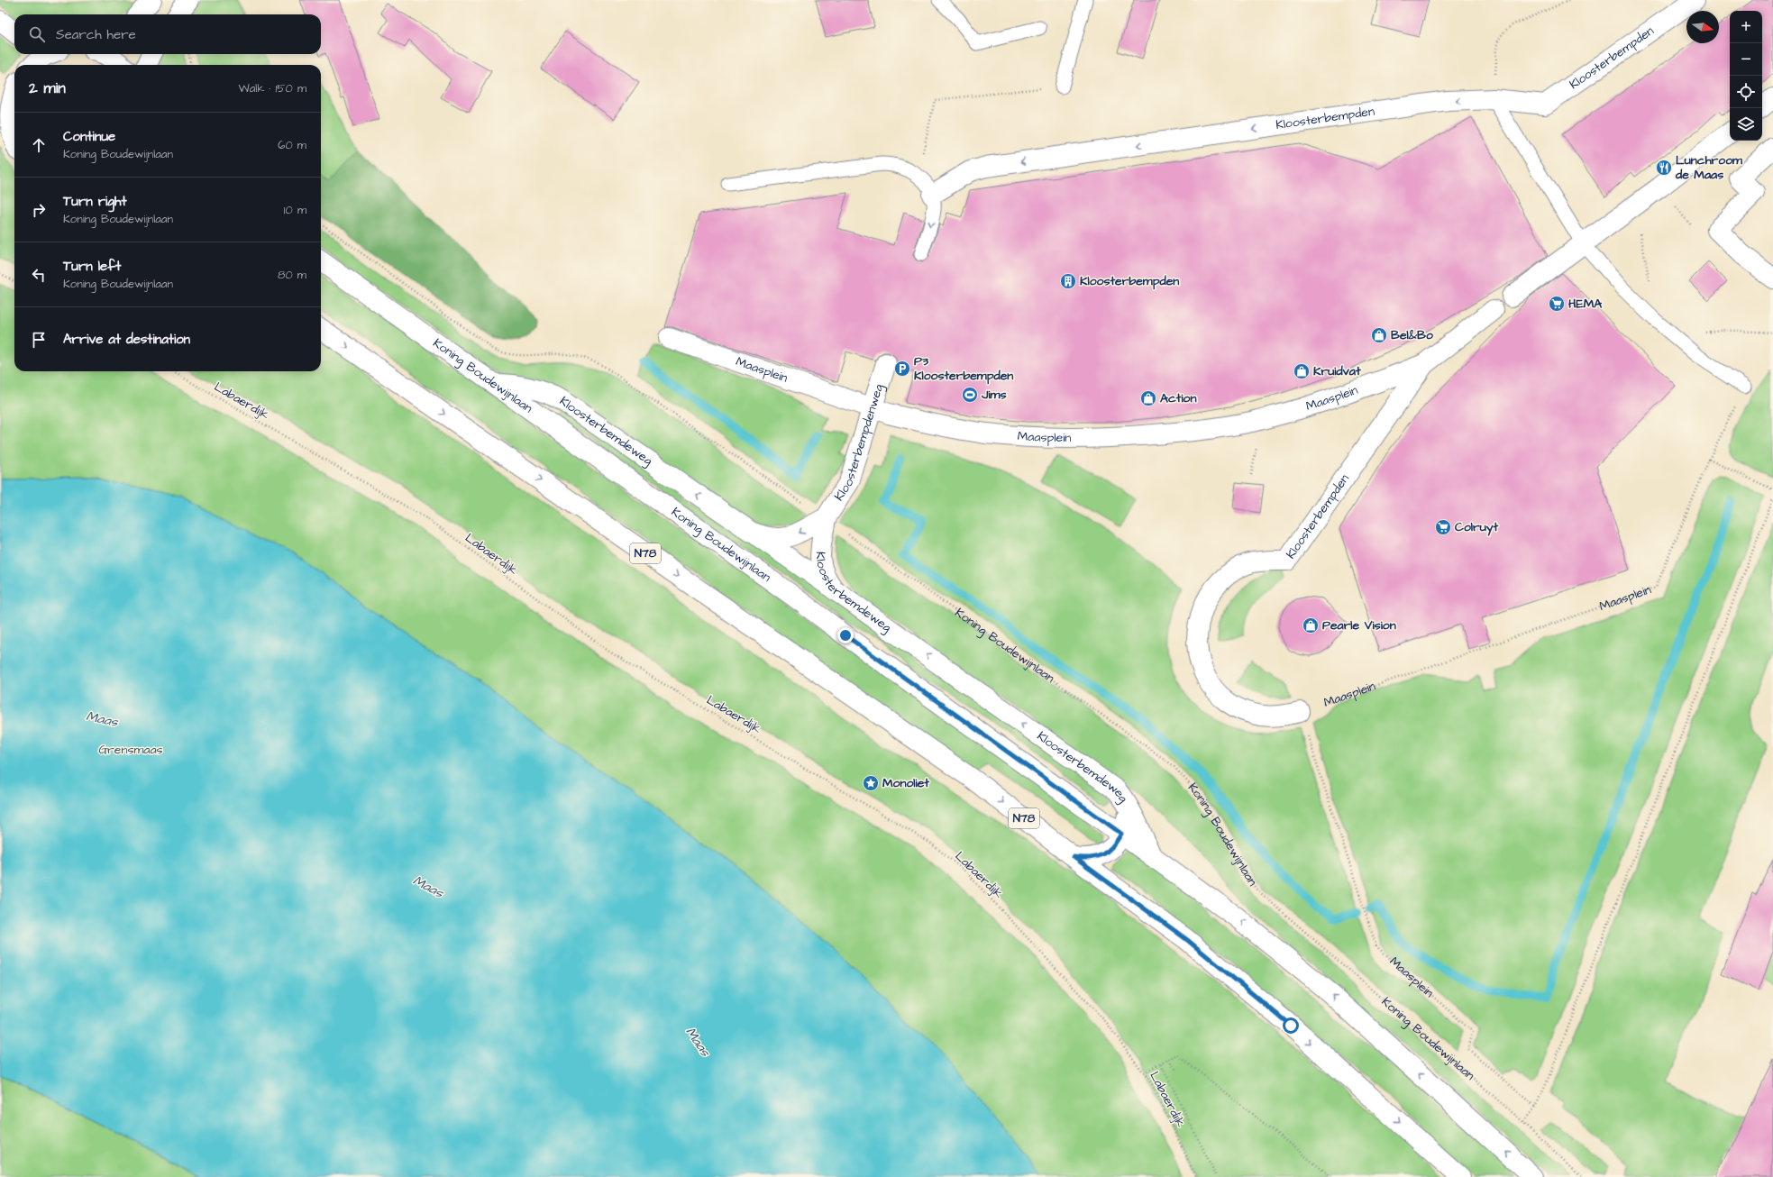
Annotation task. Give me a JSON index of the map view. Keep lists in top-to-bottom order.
{
  "streets": {
    "street": [
      "Kloosterbempden",
      "Maasplein",
      "Koning Boudewijnlaan",
      "Kloosterbemdeweg",
      "Kloosterbempdenweg",
      "N78"
    ],
    "path": ["Labaerdijk"]
  },
  "crossings": [
    ["Kloosterbempden", "Maasplein"],
    ["Maasplein", "Kloosterbempdenweg"],
    ["Koning Boudewijnlaan", "Kloosterbemdeweg"],
    ["Kloosterbemdeweg", "Kloosterbempdenweg"]
  ],
  "one_way": ["Kloosterbempden"],
  "water": ["Maas"],
  "parks": ["Grensmaas"],
  "places": {
    "restaurant": ["Lunchroom de Maas"],
    "building": ["Kloosterbempden"],
    "supermarket": ["HEMA", "Colruyt"],
    "shop": [
      "Bel&Bo",
      "Kruidvat",
      "Action",
      "Pearle Vision"
    ],
    "parking": ["P3 Kloosterbempden"],
    "sports": ["Jims"],
    "place": ["Monoliet"]
  },
  "north": "right",
  "page": {
    "map_buttons": ["+", "−"],
    "search": "Search here",
    "heading": ["2 min", "Walk · 150 m"],
    "list": [
      ["Continue", "Koning Boudewijnlaan", "60 m"],
      ["Turn right", "Koning Boudewijnlaan", "10 m"],
      ["Turn left", "Koning Boudewijnlaan", "80 m"],
      "Arrive at destination"
    ]
  }
}
